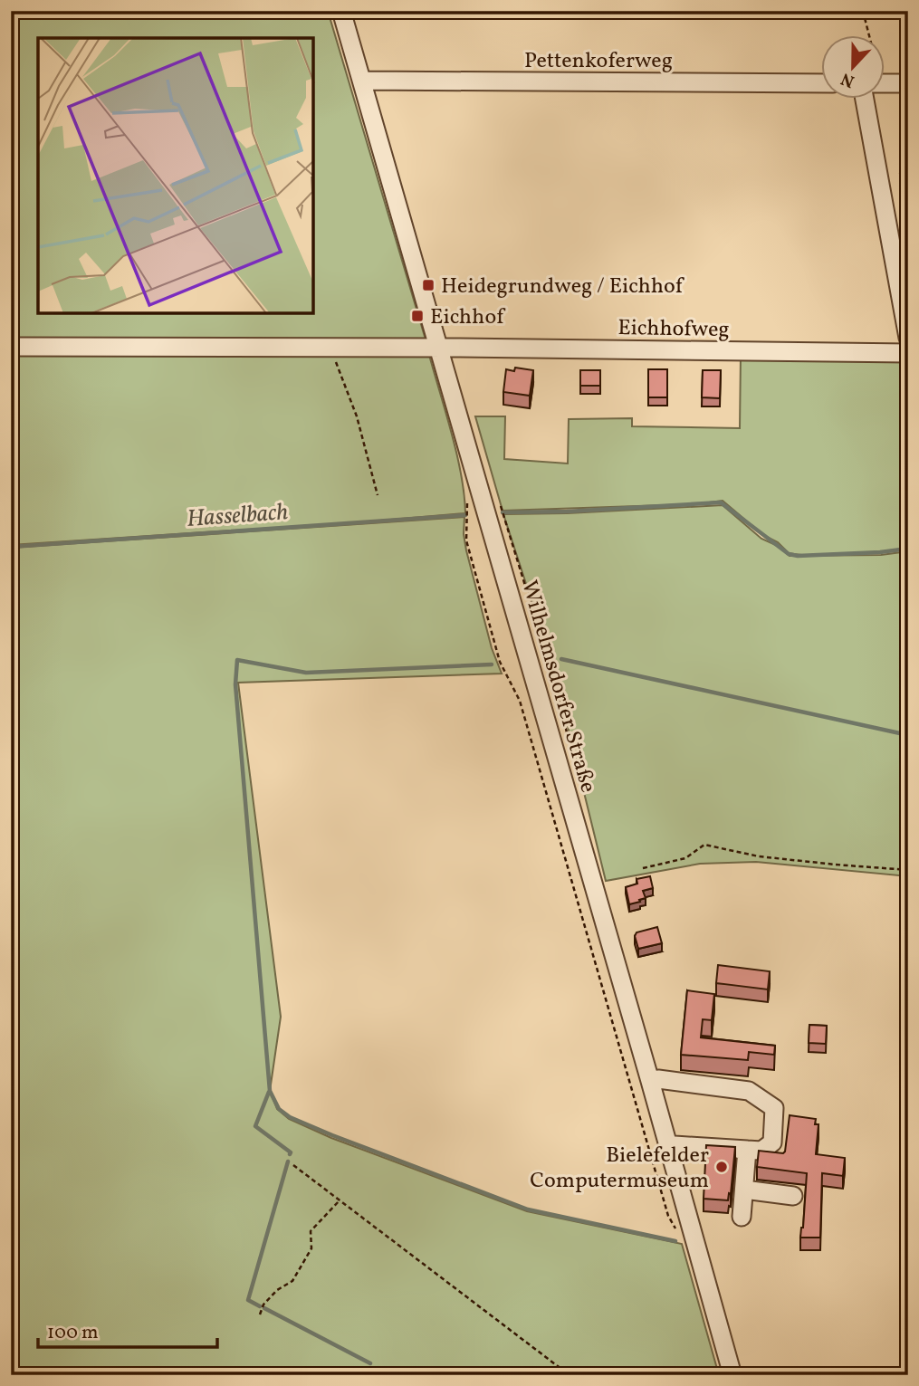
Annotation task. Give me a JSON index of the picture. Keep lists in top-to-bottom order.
{
  "streets": {
    "street": ["Pettenkoferweg", "Eichhofweg", "Wilhelmsdorfer Straße"]
  },
  "crossings": [
    ["Pettenkoferweg", "Wilhelmsdorfer Straße"],
    ["Eichhofweg", "Wilhelmsdorfer Straße"]
  ],
  "water": ["Hasselbach"],
  "places": {
    "transit": ["Heidegrundweg / Eichhof", "Eichhof"],
    "other": ["Bielefelder Computermuseum"]
  },
  "scale_bar": "100 m",
  "north": "bottom"
}
